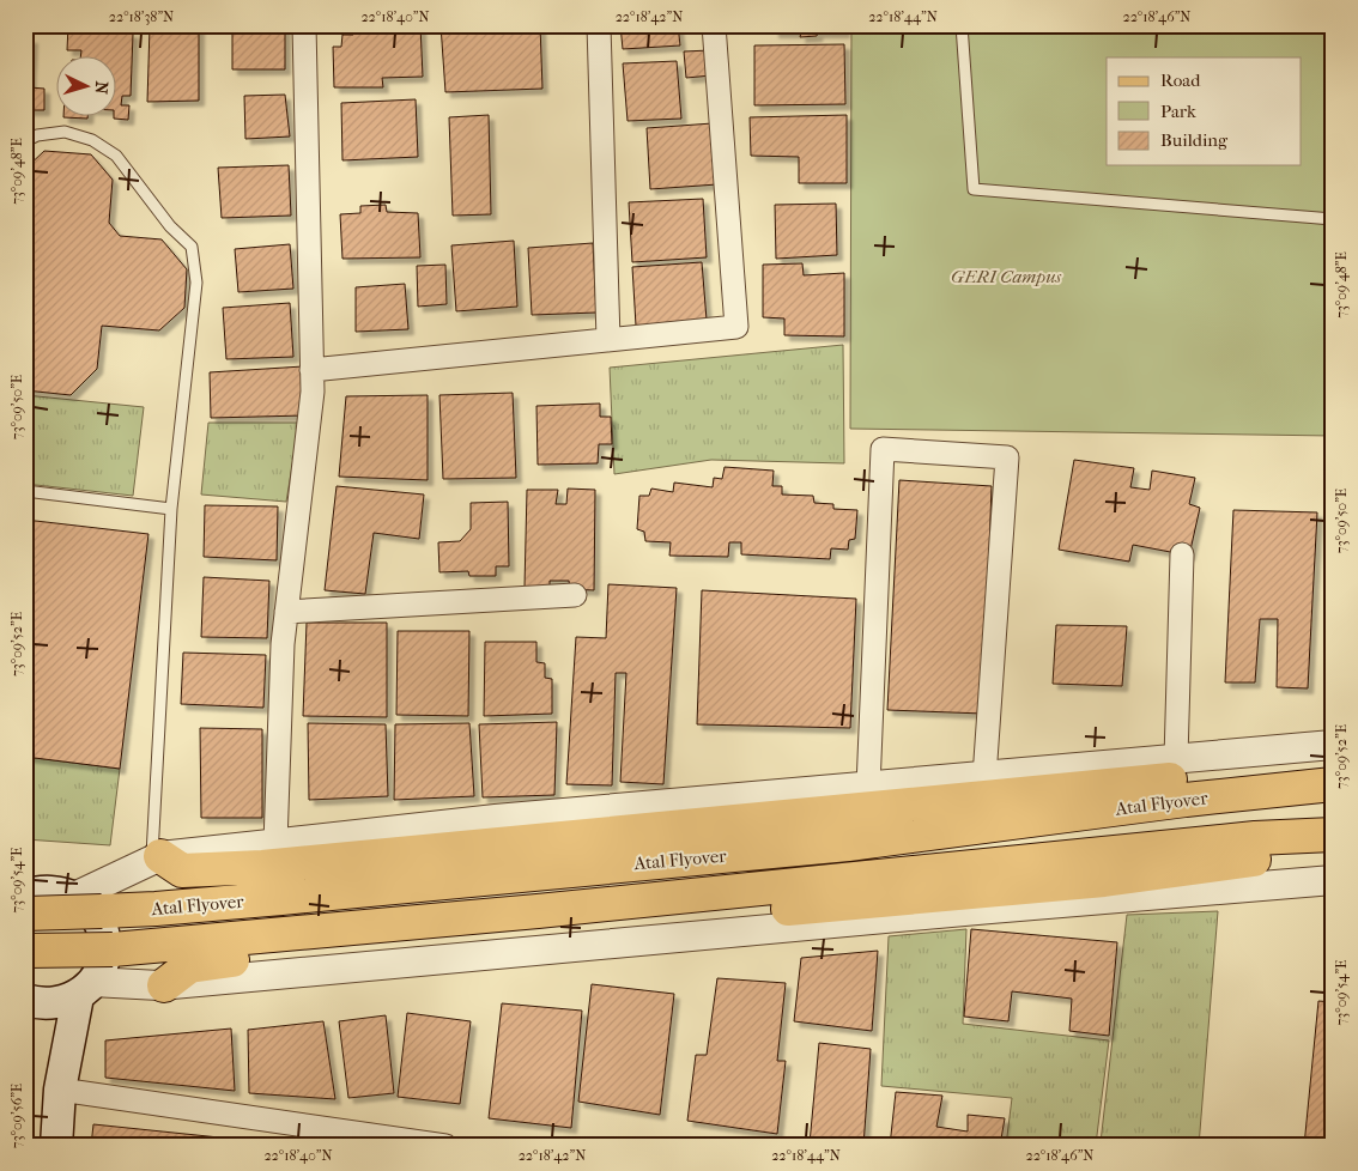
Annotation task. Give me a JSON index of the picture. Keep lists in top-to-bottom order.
{
  "streets": {
    "main road": ["Atal Flyover"]
  },
  "parks": ["GERI Campus"],
  "legend": ["Road", "Park", "Building"],
  "north": "right",
  "coordinates": [
    "22°18'38\"N",
    "22°18'40\"N",
    "22°18'42\"N",
    "22°18'44\"N",
    "22°18'46\"N",
    "73°09'48\"E",
    "73°09'50\"E",
    "73°09'52\"E",
    "73°09'54\"E",
    "73°09'56\"E"
  ]
}
